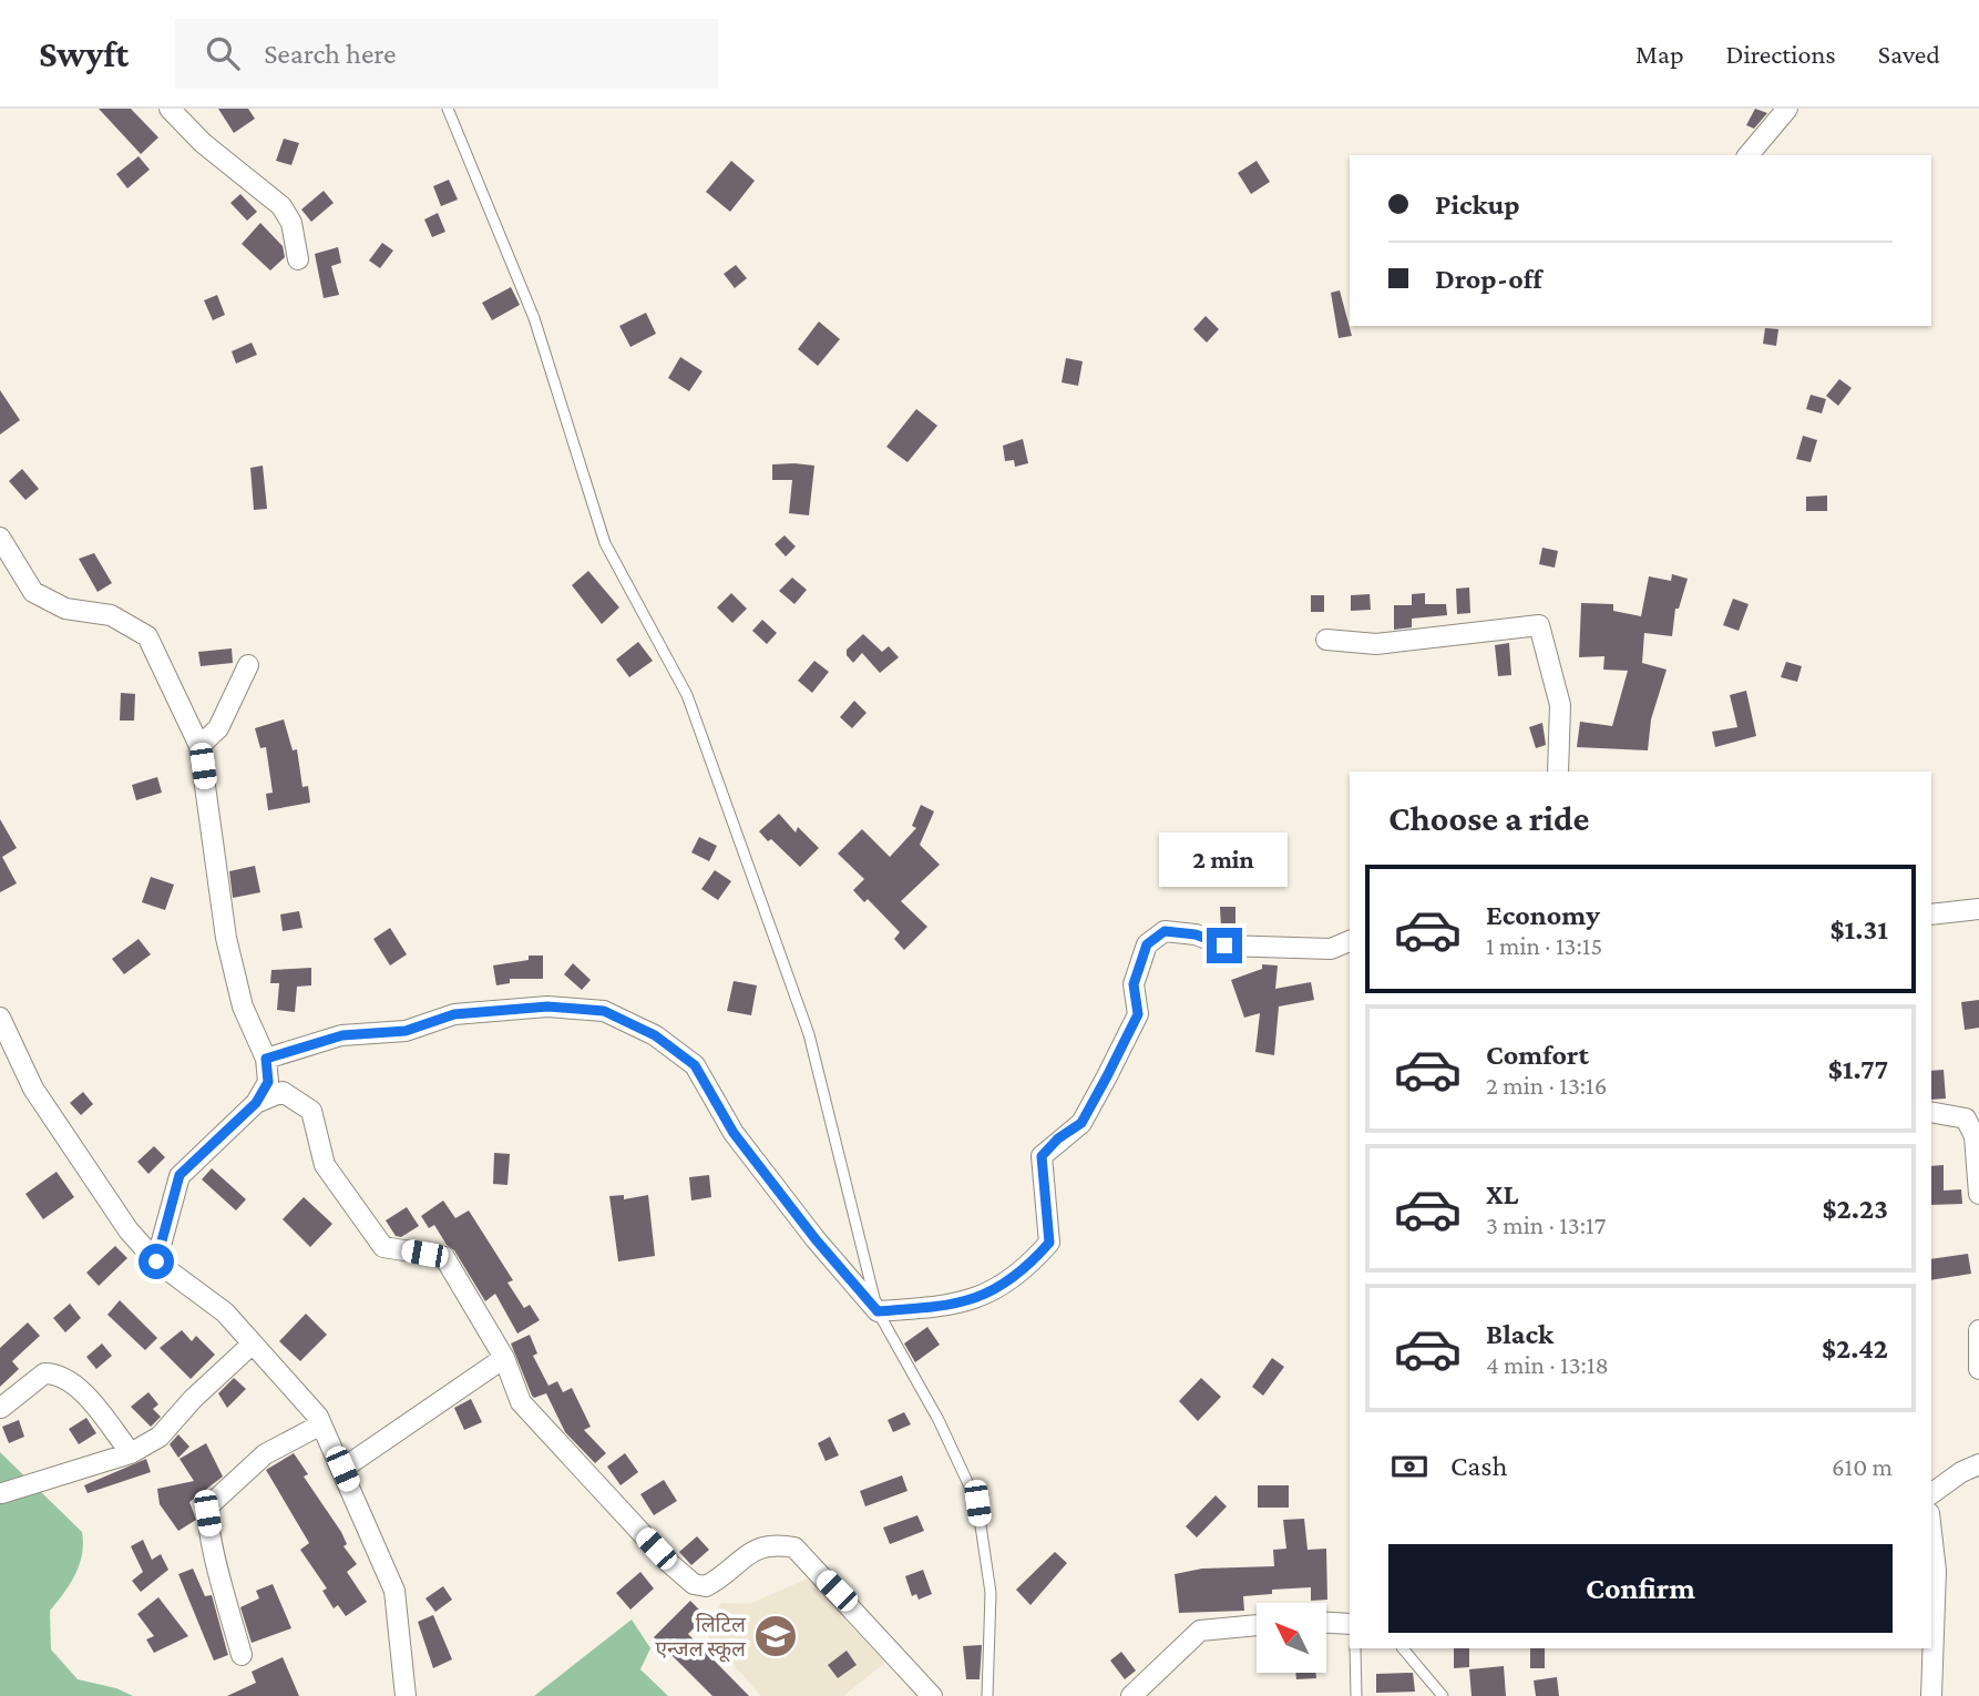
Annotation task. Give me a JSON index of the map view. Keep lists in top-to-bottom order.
{
  "places": {
    "school or university": ["लिटिल एन्जल स्कूल"]
  },
  "north": "top left",
  "page": {
    "header": "Swyft",
    "search": "Search here",
    "nav": ["Map", "Directions", "Saved"],
    "banner": ["Pickup", "Drop-off"],
    "heading": "Choose a ride",
    "bubble": "2 min",
    "list": [
      {
        "name": "Economy",
        "note": "1 min · 13:15",
        "value": "$1.31"
      },
      {
        "name": "Comfort",
        "note": "2 min · 13:16",
        "value": "$1.77"
      },
      {
        "name": "XL",
        "note": "3 min · 13:17",
        "value": "$2.23"
      },
      {
        "name": "Black",
        "note": "4 min · 13:18",
        "value": "$2.42"
      }
    ],
    "pay": ["Cash", "610 m"],
    "buttons": "Confirm"
  }
}
